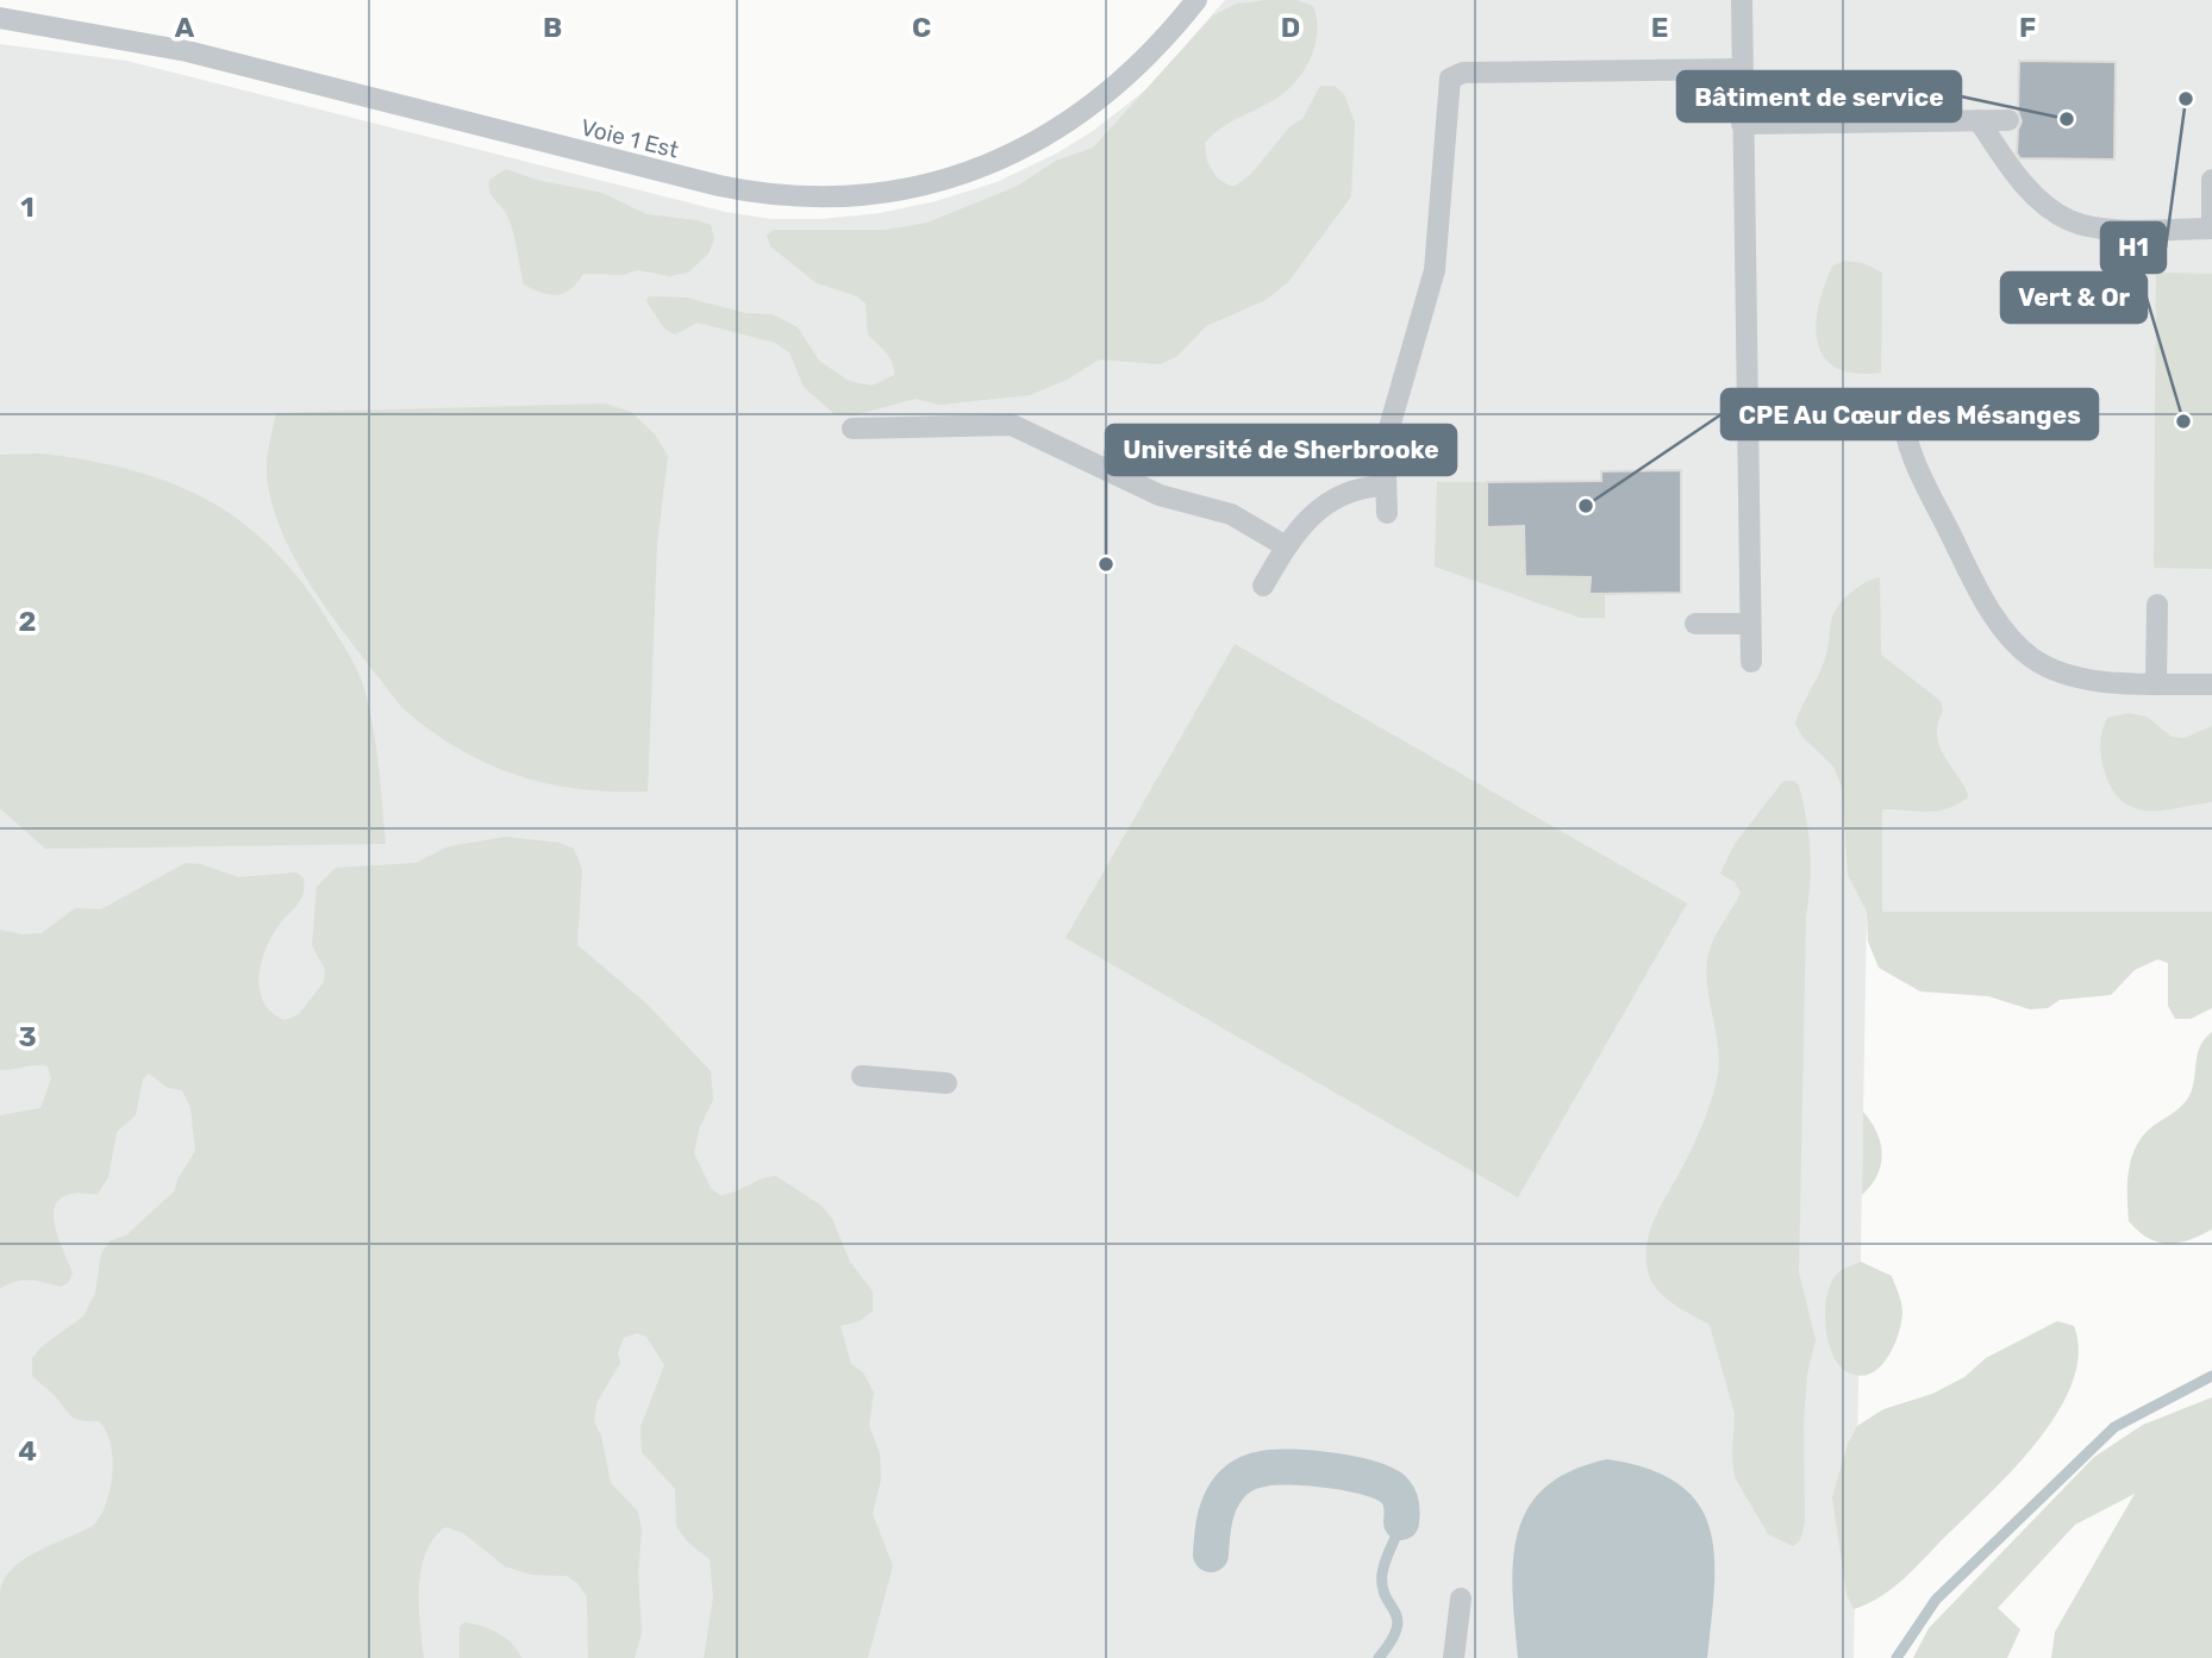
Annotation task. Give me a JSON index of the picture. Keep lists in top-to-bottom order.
{
  "streets": {
    "lane": ["Voie 1 Est"]
  },
  "places": [
    "H1",
    "Bâtiment de service",
    "Vert & Or",
    "CPE Au Cœur des Mésanges",
    "Université de Sherbrooke"
  ],
  "grid": {
    "columns": [
      "A",
      "B",
      "C",
      "D",
      "E",
      "F"
    ],
    "rows": [
      "1",
      "2",
      "3",
      "4"
    ]
  }
}
